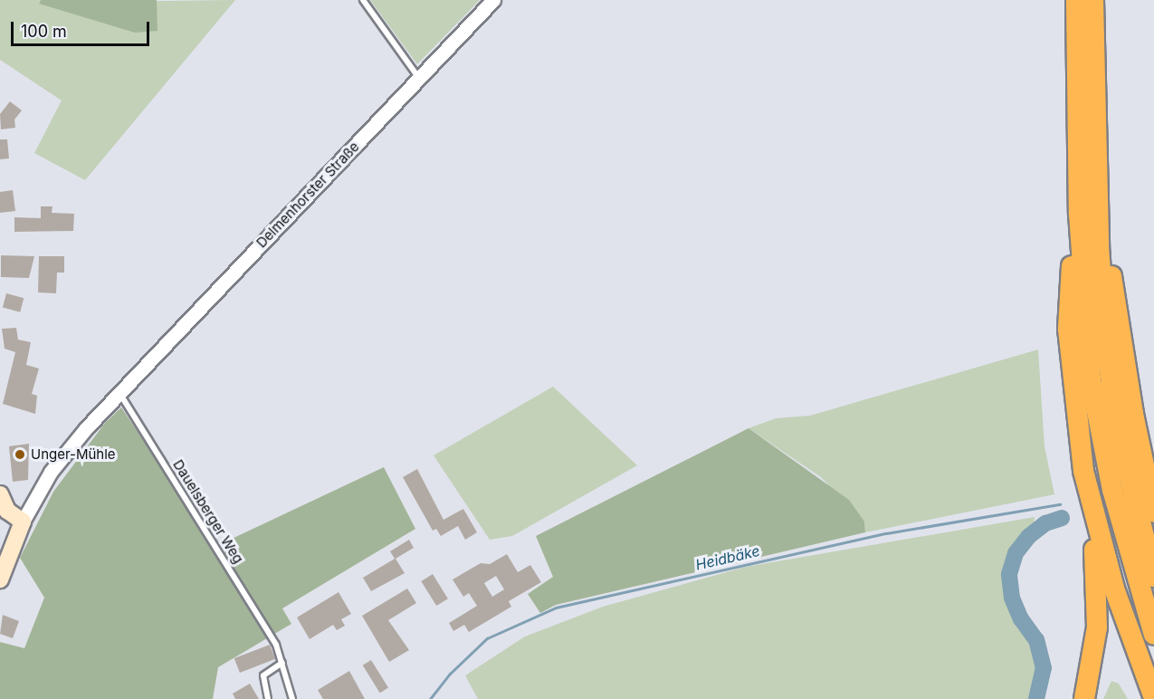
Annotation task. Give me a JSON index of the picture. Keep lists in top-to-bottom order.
{
  "streets": {
    "street": ["Delmenhorster Straße"],
    "lane": ["Dauelsberger Weg"]
  },
  "crossings": [
    ["Delmenhorster Straße", "Dauelsberger Weg"]
  ],
  "water": ["Heidbäke"],
  "places": ["Unger-Mühle"],
  "scale_bar": "100 m"
}
